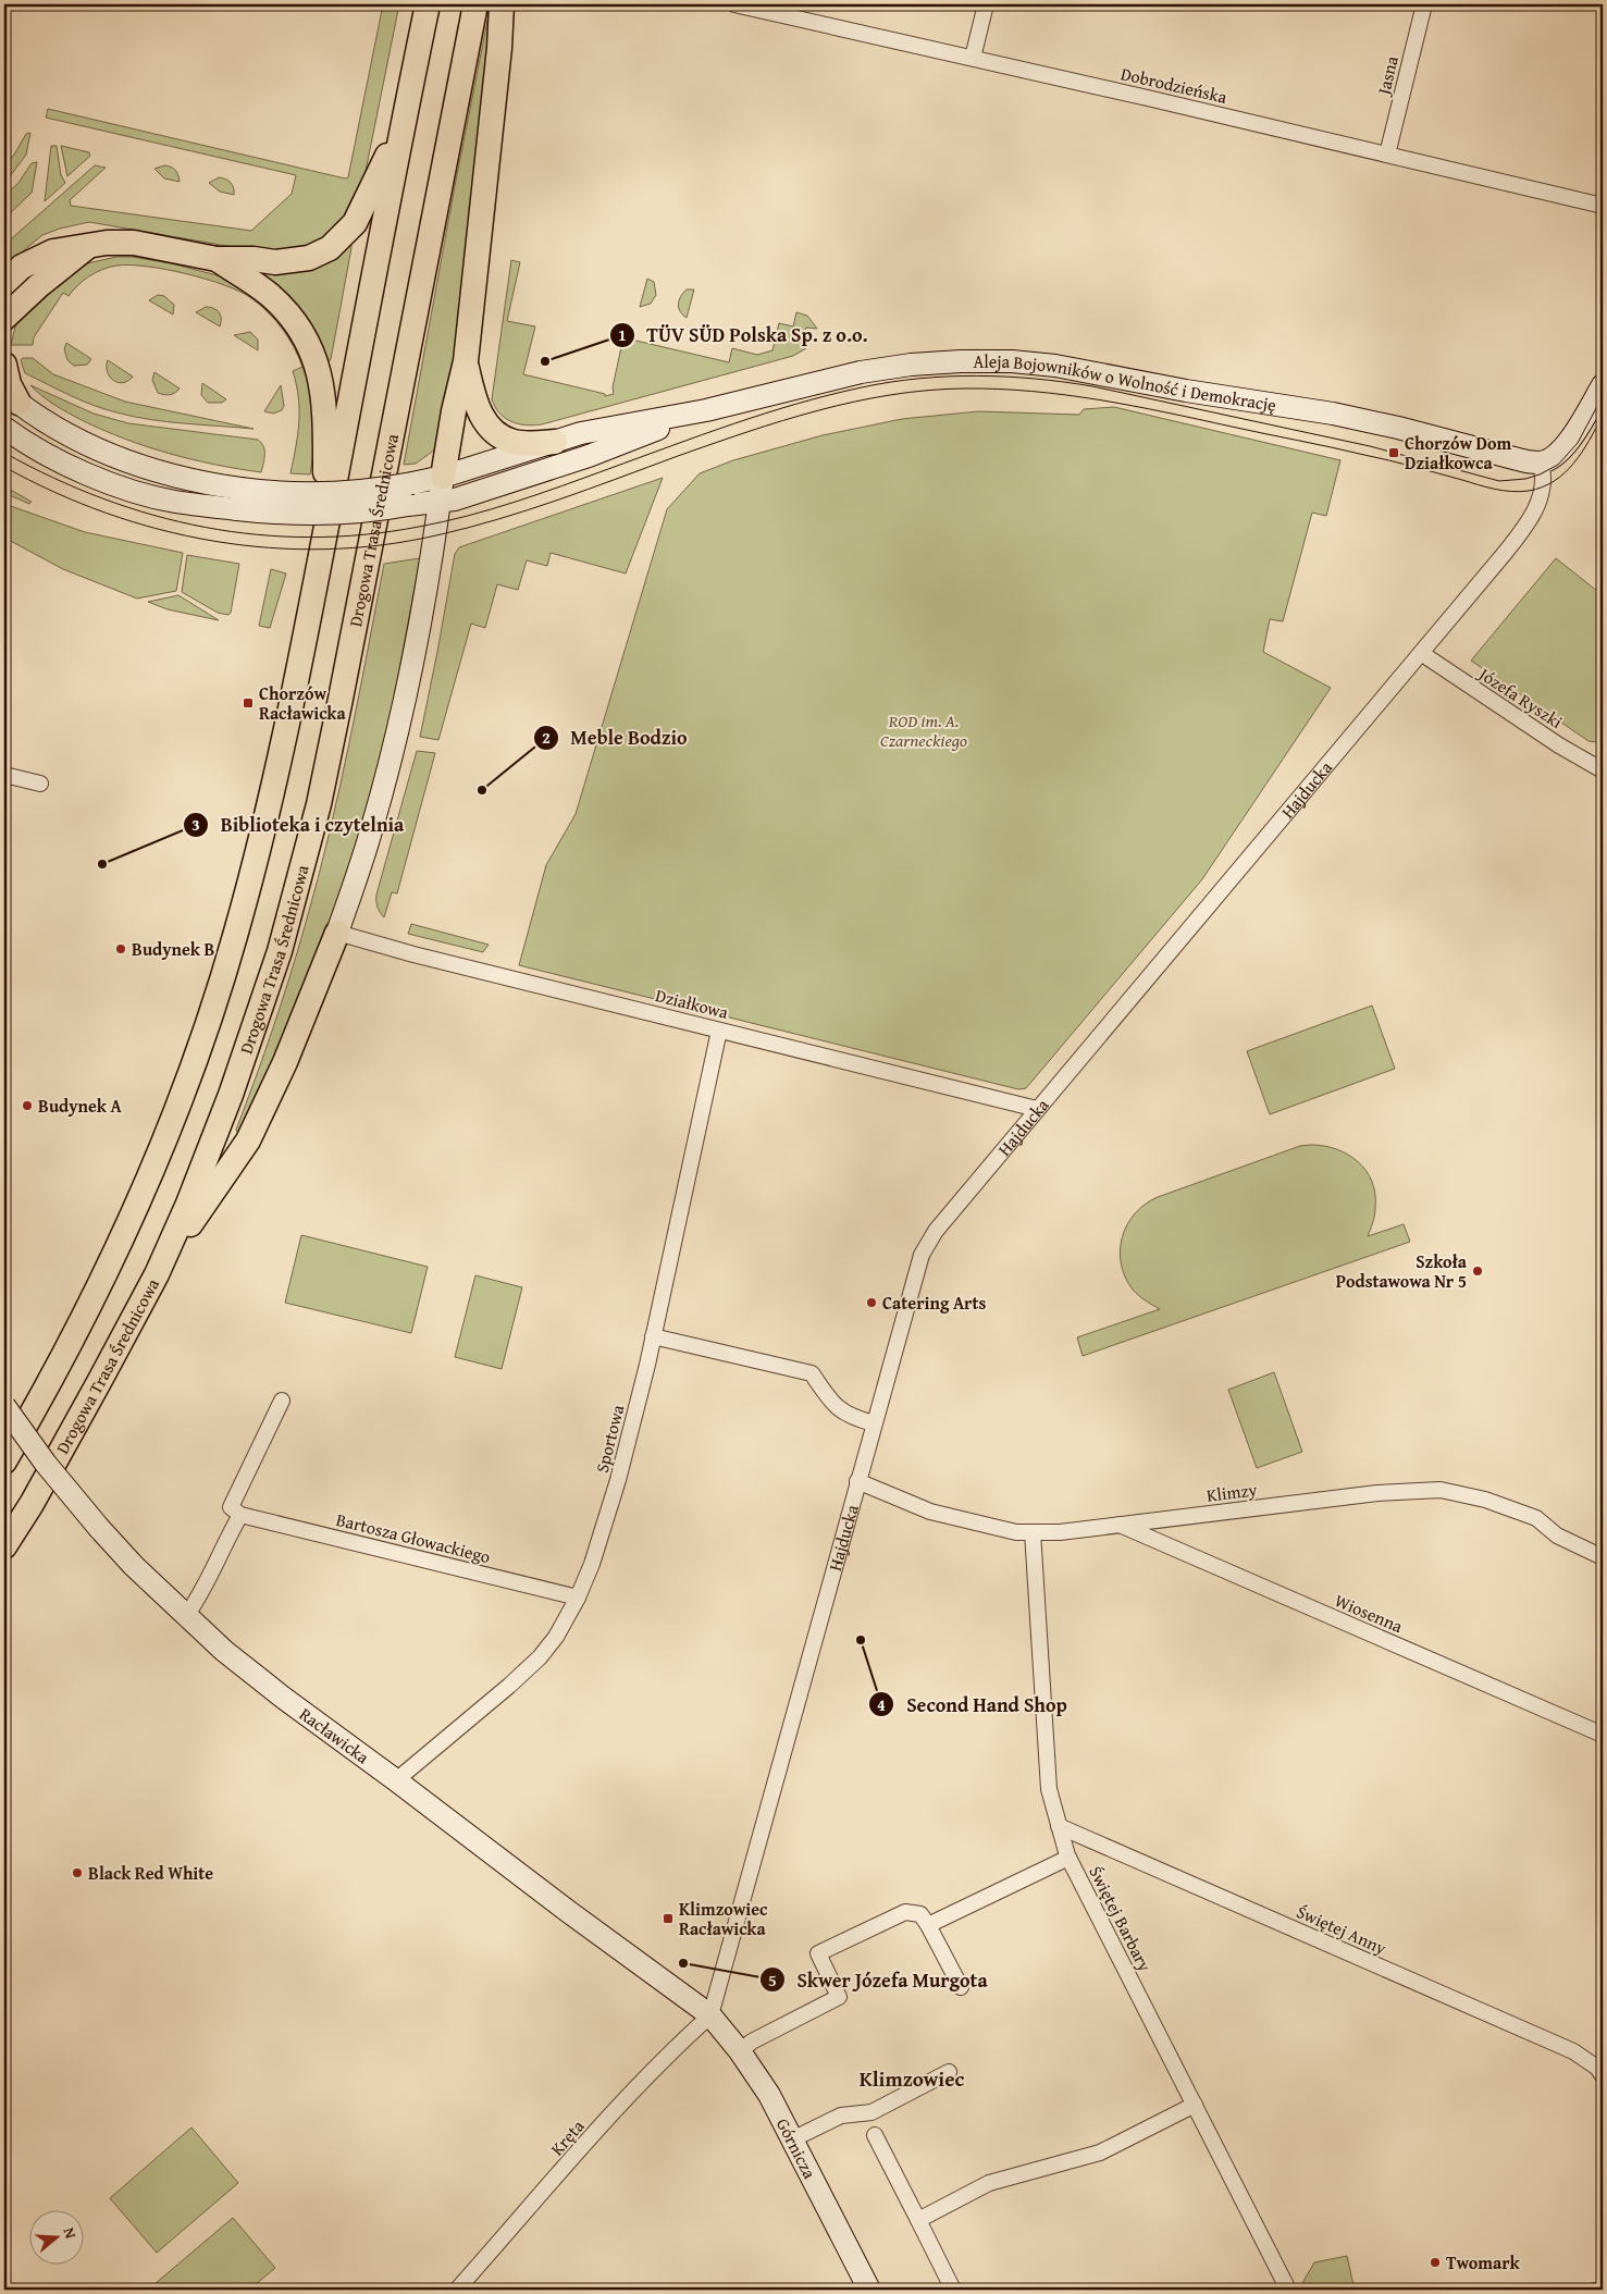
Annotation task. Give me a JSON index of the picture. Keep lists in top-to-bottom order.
{
  "streets": {
    "main road": ["Drogowa Trasa Średnicowa"],
    "street": [
      "Jasna",
      "Dobrodzieńska",
      "Aleja Bojowników o Wolność i Demokrację",
      "Józefa Ryszki",
      "Hajducka",
      "Działkowa",
      "Sportowa",
      "Klimzy",
      "Bartosza Głowackiego",
      "Wiosenna",
      "Racławicka",
      "Świętej Barbary",
      "Świętej Anny",
      "Kręta",
      "Górnicza"
    ]
  },
  "crossings": [
    ["Jasna", "Dobrodzieńska"],
    ["Aleja Bojowników o Wolność i Demokrację", "Hajducka"],
    ["Józefa Ryszki", "Hajducka"],
    ["Hajducka", "Działkowa"],
    ["Hajducka", "Klimzy"],
    ["Hajducka", "Racławicka"],
    ["Hajducka", "Kręta"],
    ["Hajducka", "Górnicza"],
    ["Działkowa", "Sportowa"],
    ["Sportowa", "Bartosza Głowackiego"],
    ["Sportowa", "Racławicka"],
    ["Klimzy", "Wiosenna"],
    ["Klimzy", "Świętej Barbary"],
    ["Racławicka", "Kręta"],
    ["Racławicka", "Górnicza"],
    ["Świętej Barbary", "Świętej Anny"],
    ["Kręta", "Górnicza"]
  ],
  "districts": ["Klimzowiec"],
  "parks": ["ROD im. A. Czarneckiego"],
  "places": {
    "other": [
      "TÜV SÜD Polska Sp. z o.o.",
      "Meble Bodzio",
      "Biblioteka i czytelnia",
      "Budynek B",
      "Budynek A",
      "Szkoła Podstawowa Nr 5",
      "Catering Arts",
      "Second Hand Shop",
      "Black Red White",
      "Skwer Józefa Murgota",
      "Twomark"
    ],
    "transit": ["Chorzów Dom Działkowca", "Chorzów Racławicka", "Klimzowiec Racławicka"]
  },
  "north": "right"
}
